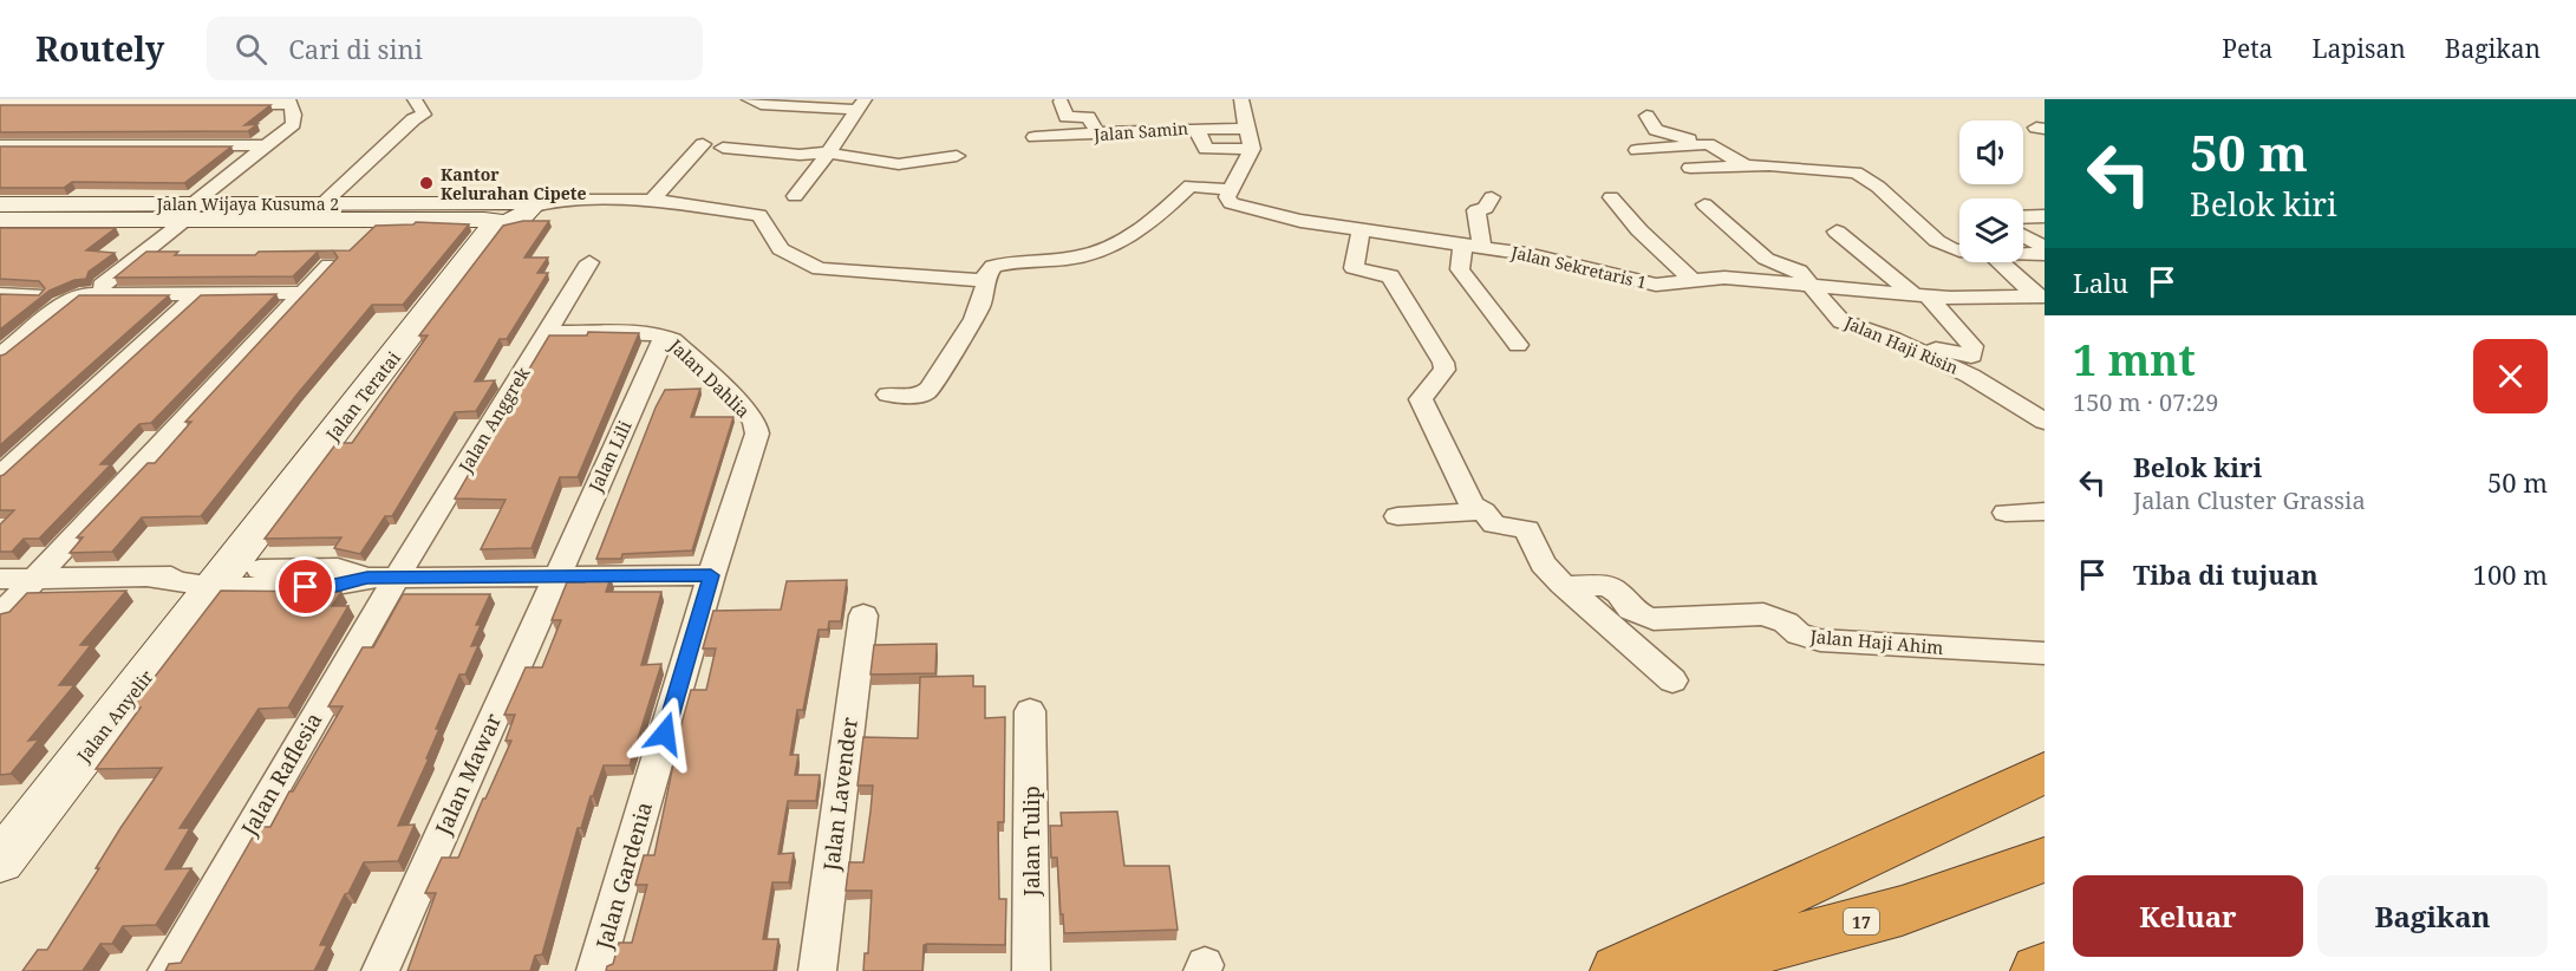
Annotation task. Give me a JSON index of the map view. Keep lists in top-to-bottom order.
{
  "streets": {
    "highway": ["17"],
    "street": [
      "Jalan Samin",
      "Jalan Wijaya Kusuma 2",
      "Jalan Sekretaris 1",
      "Jalan Haji Risin",
      "Jalan Dahlia",
      "Jalan Teratai",
      "Jalan Anggrek",
      "Jalan Lili",
      "Jalan Haji Ahim",
      "Jalan Anyelir",
      "Jalan Raflesia",
      "Jalan Mawar",
      "Jalan Lavender",
      "Jalan Tulip",
      "Jalan Gardenia"
    ]
  },
  "crossings": [
    ["Jalan Wijaya Kusuma 2", "Jalan Teratai"],
    ["Jalan Sekretaris 1", "Jalan Haji Risin"],
    ["Jalan Dahlia", "Jalan Anggrek"],
    ["Jalan Dahlia", "Jalan Lili"],
    ["Jalan Dahlia", "Jalan Gardenia"],
    ["Jalan Teratai", "Jalan Anyelir"],
    ["Jalan Anggrek", "Jalan Raflesia"],
    ["Jalan Lili", "Jalan Mawar"]
  ],
  "places": ["Kantor Kelurahan Cipete"],
  "page": {
    "header": "Routely",
    "search": "Cari di sini",
    "nav": ["Peta", "Lapisan", "Bagikan"],
    "turn": ["50 m", "Belok kiri"],
    "then": "Lalu",
    "heading": ["1 mnt", "150 m · 07:29"],
    "list": [
      {
        "name": "Belok kiri",
        "note": "Jalan Cluster Grassia",
        "value": "50 m"
      },
      {
        "name": "Tiba di tujuan",
        "value": "100 m"
      }
    ],
    "buttons": ["Keluar", "Bagikan"]
  }
}
